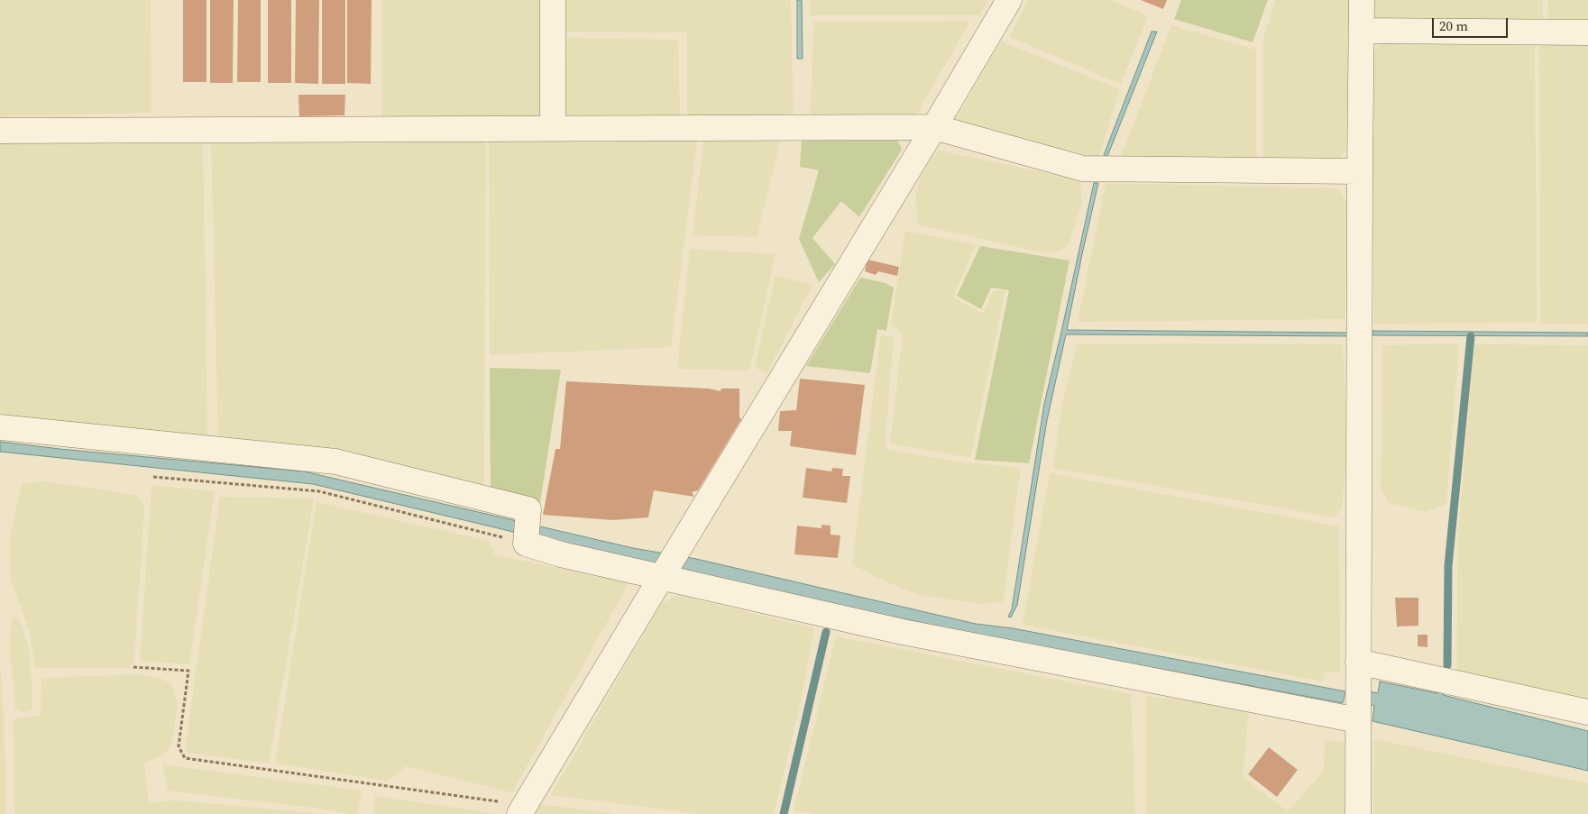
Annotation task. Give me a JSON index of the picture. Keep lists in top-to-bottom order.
{
  "scale_bar": "20 m"
}
